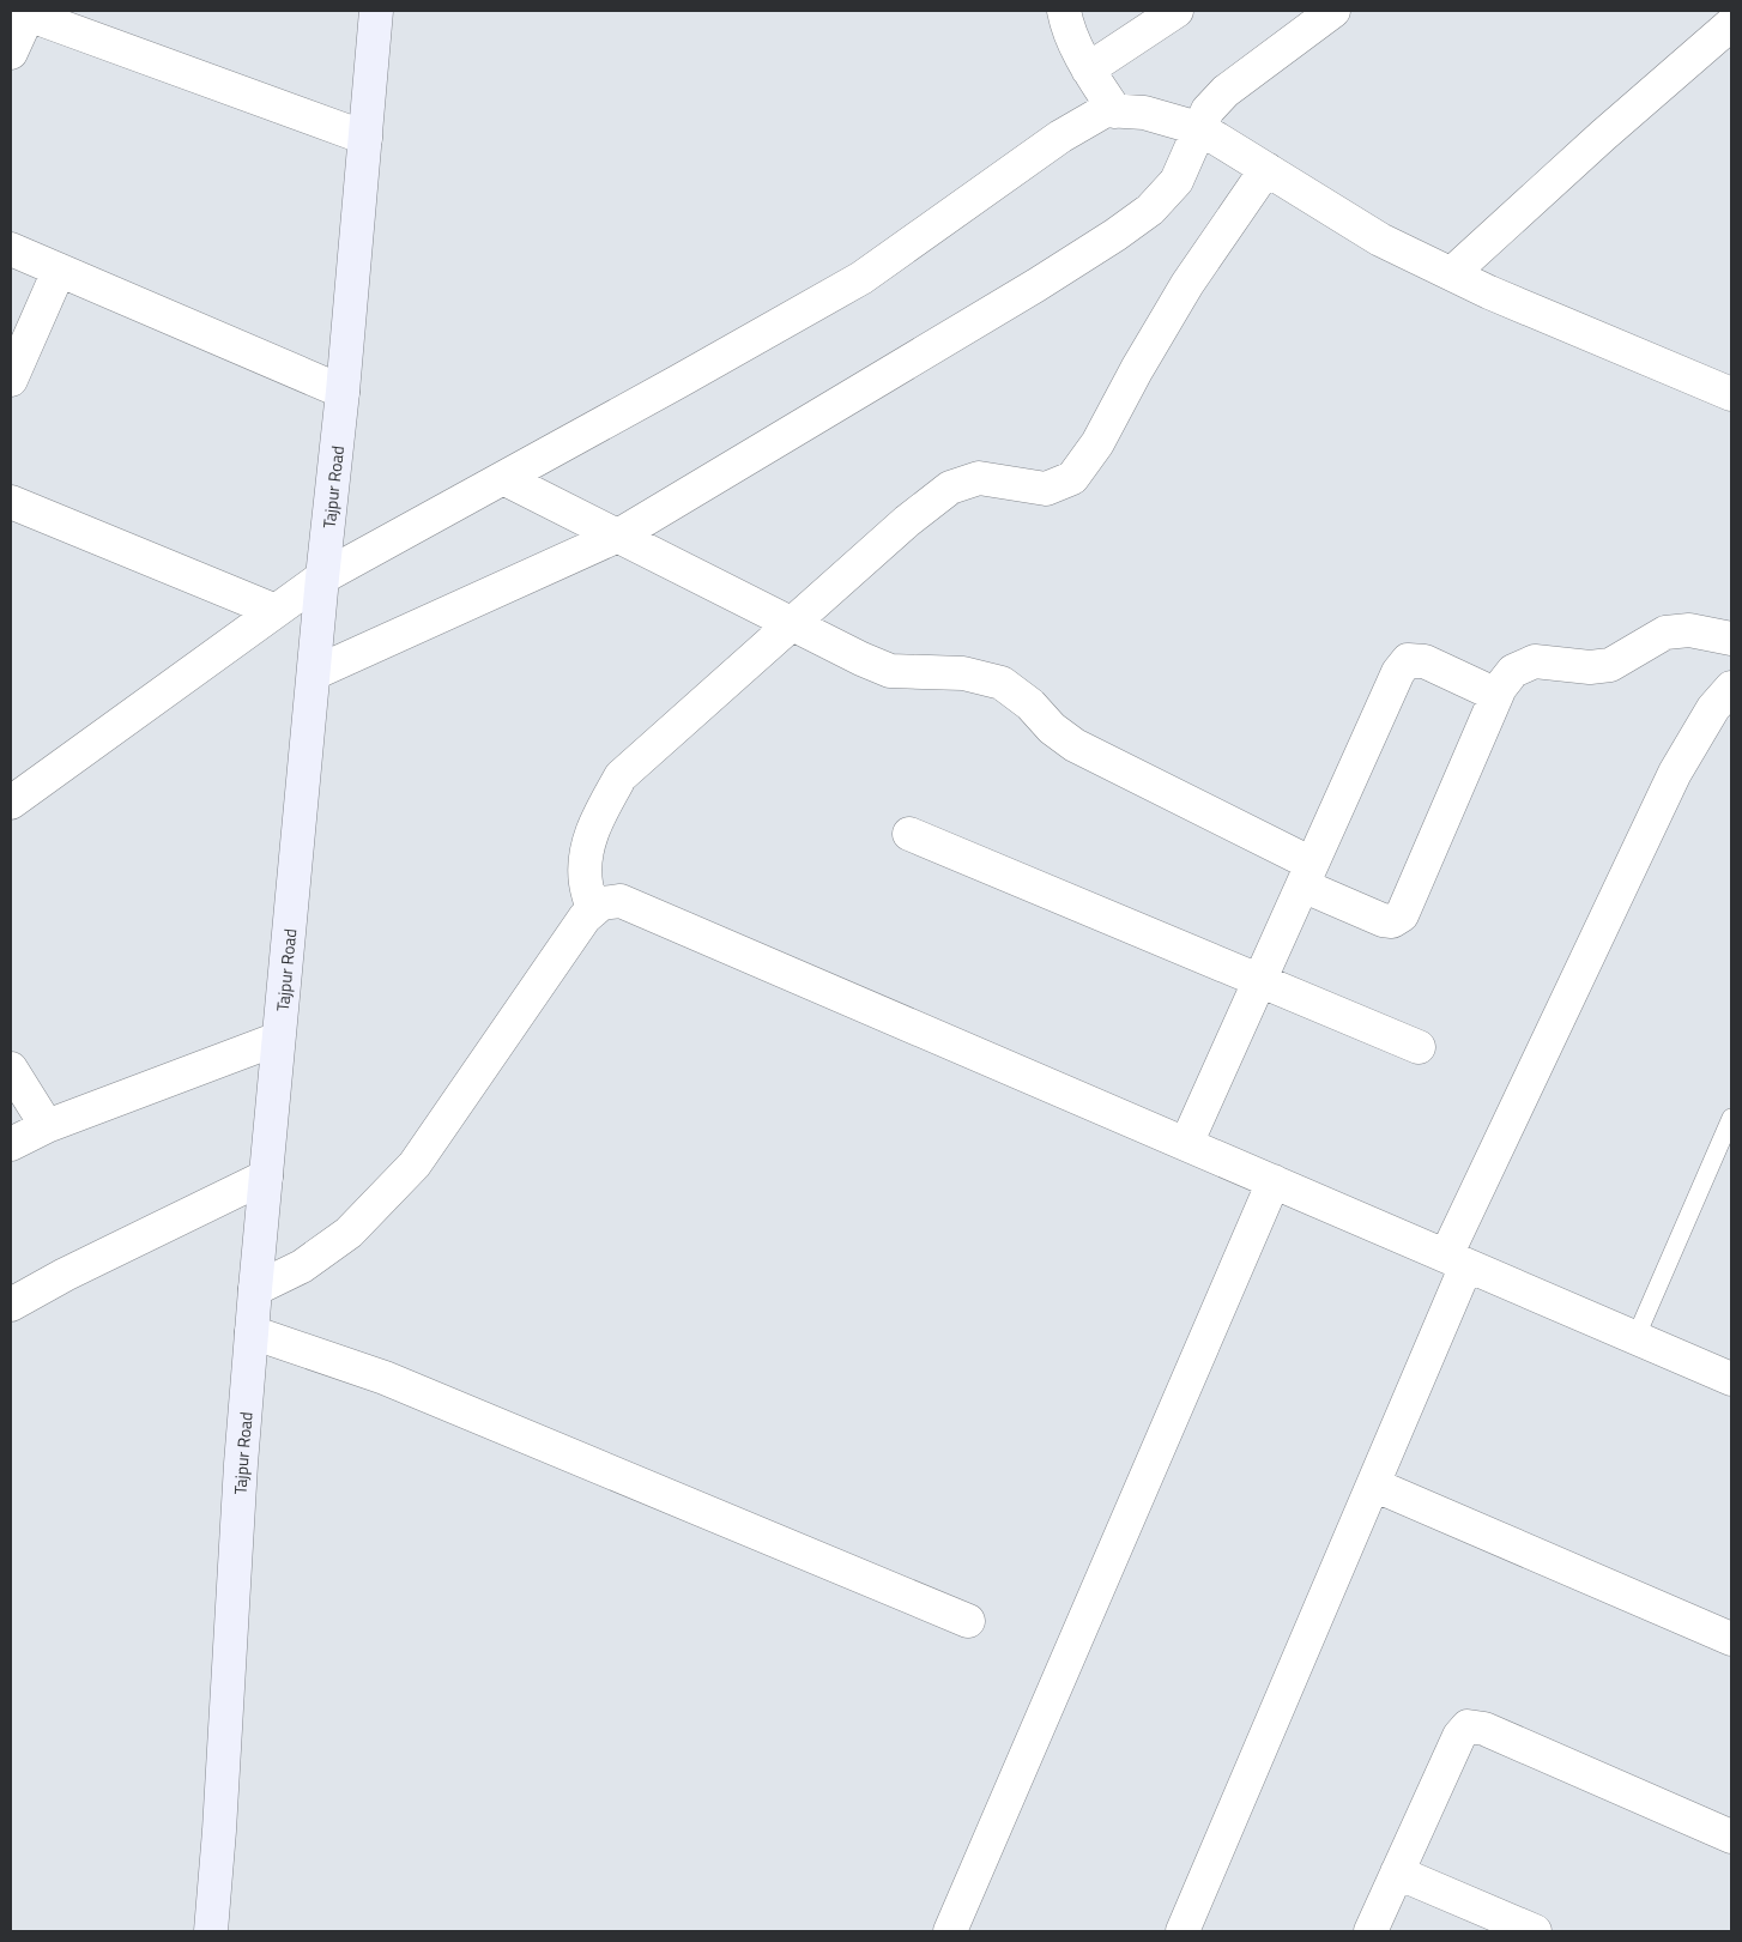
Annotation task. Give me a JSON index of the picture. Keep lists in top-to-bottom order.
{
  "streets": {
    "main road": ["Tajpur Road"]
  }
}
